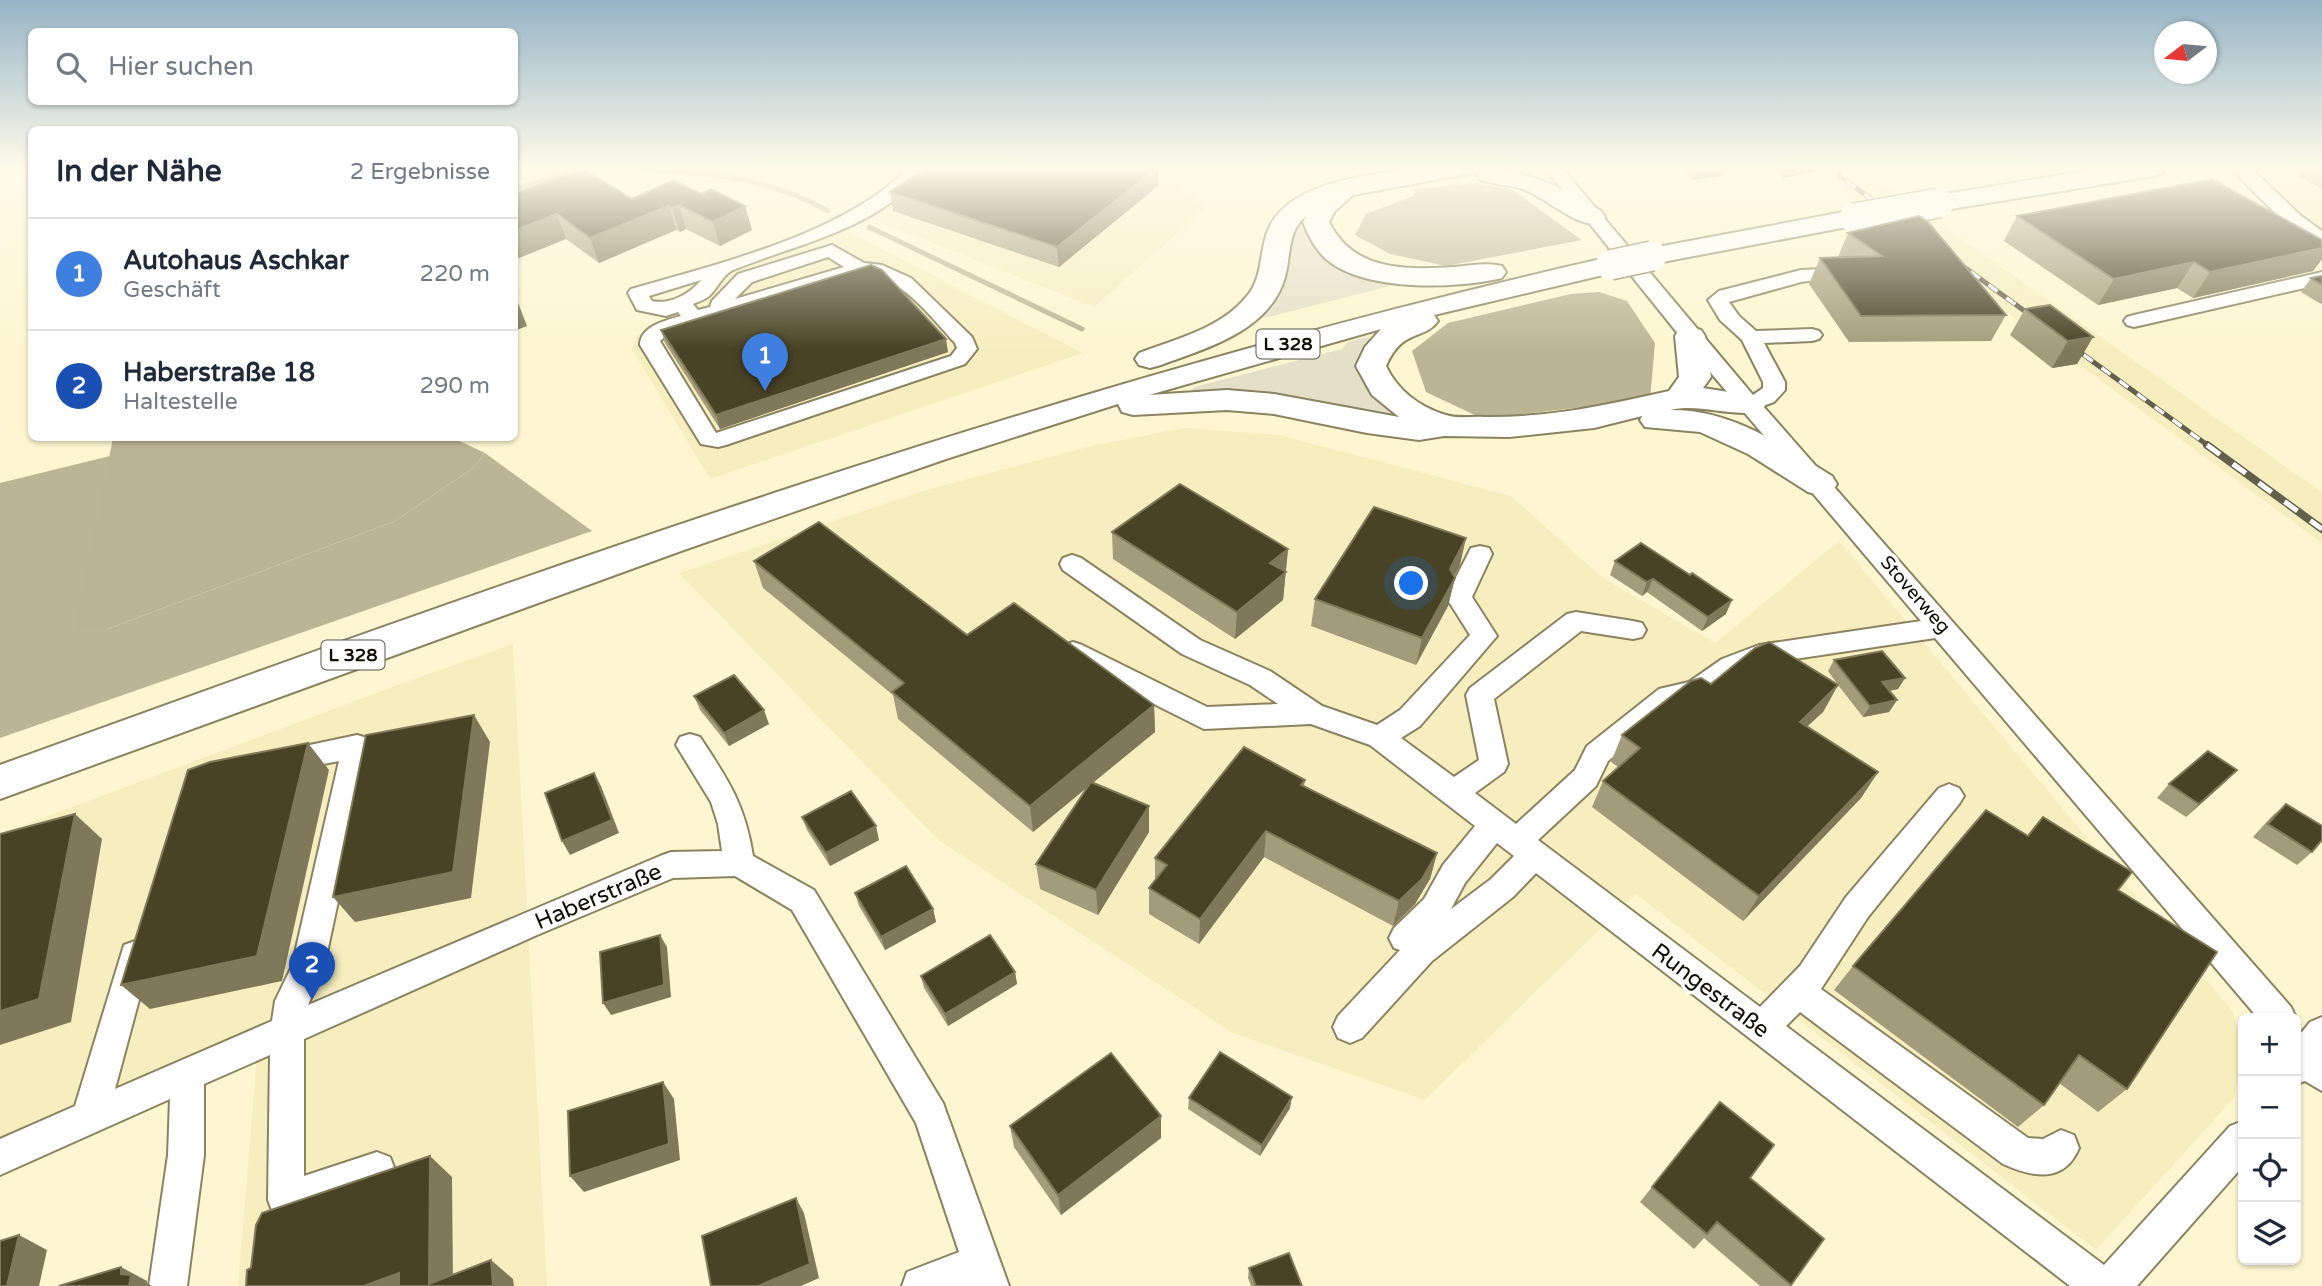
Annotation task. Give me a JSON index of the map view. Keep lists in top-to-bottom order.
{
  "streets": {
    "highway": ["L 328"],
    "street": ["Stoverweg", "Haberstraße", "Rungestraße"]
  },
  "north": "left",
  "page": {
    "search": "Hier suchen",
    "heading": ["In der Nähe", "2 Ergebnisse"],
    "list": [
      {
        "mark": "1",
        "name": "Autohaus Aschkar",
        "note": "Geschäft",
        "value": "220 m"
      },
      {
        "mark": "2",
        "name": "Haberstraße 18",
        "note": "Haltestelle",
        "value": "290 m"
      }
    ],
    "pins": ["1", "2"],
    "map_buttons": ["+", "−"]
  }
}
